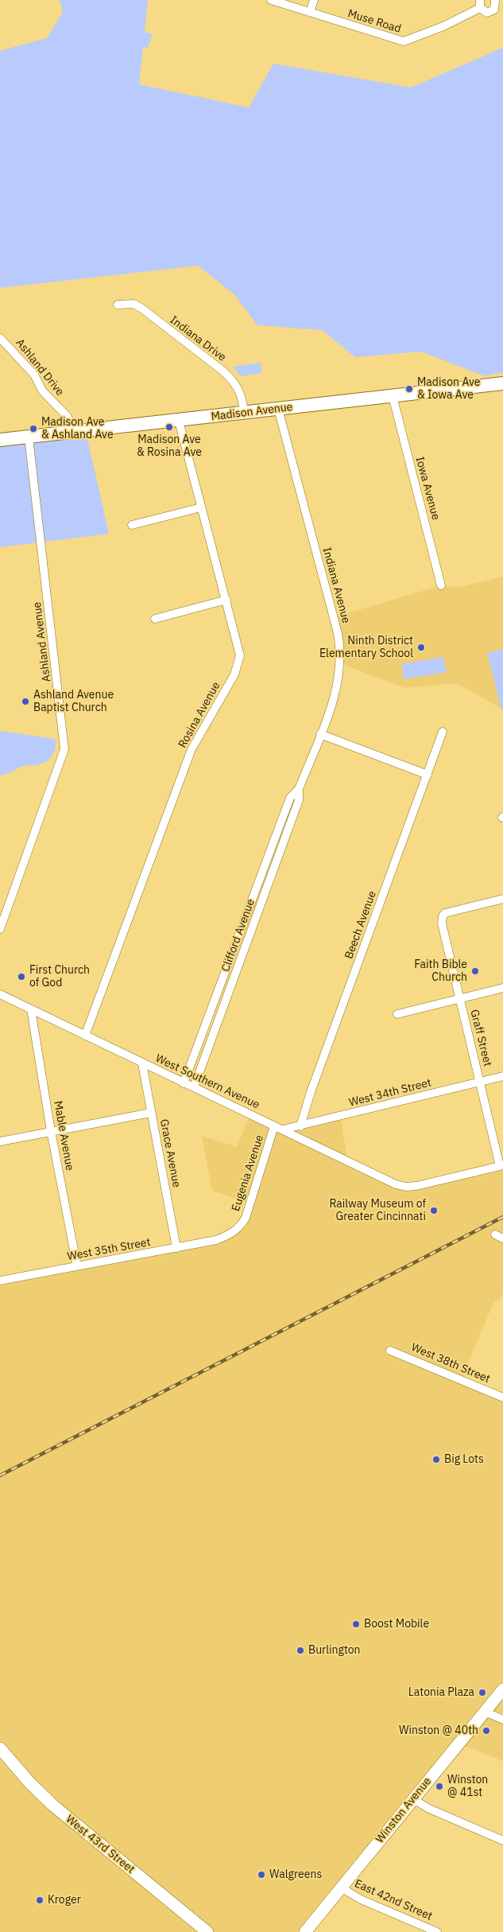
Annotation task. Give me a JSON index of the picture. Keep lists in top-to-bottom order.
{
  "streets": {
    "main road": ["Madison Avenue", "Winston Avenue", "West 43rd Street"],
    "street": [
      "Muse Road",
      "Indiana Drive",
      "Ashland Drive",
      "Iowa Avenue",
      "Indiana Avenue",
      "Ashland Avenue",
      "Rosina Avenue",
      "Beech Avenue",
      "Clifford Avenue",
      "Graff Street",
      "West Southern Avenue",
      "West 34th Street",
      "Mable Avenue",
      "Grace Avenue",
      "Eugenia Avenue",
      "West 35th Street",
      "West 38th Street",
      "East 42nd Street"
    ]
  },
  "crossings": [
    ["Indiana Drive", "Madison Avenue"],
    ["Ashland Drive", "Madison Avenue"],
    ["Madison Avenue", "Iowa Avenue"],
    ["Madison Avenue", "Indiana Avenue"],
    ["Madison Avenue", "Ashland Avenue"],
    ["Madison Avenue", "Rosina Avenue"],
    ["Indiana Avenue", "Clifford Avenue"],
    ["Rosina Avenue", "West Southern Avenue"],
    ["Beech Avenue", "West 34th Street"],
    ["Clifford Avenue", "West Southern Avenue"],
    ["Graff Street", "West Southern Avenue"],
    ["Graff Street", "West 34th Street"],
    ["West Southern Avenue", "West 34th Street"],
    ["West Southern Avenue", "Mable Avenue"],
    ["West Southern Avenue", "Grace Avenue"],
    ["West Southern Avenue", "Eugenia Avenue"],
    ["Mable Avenue", "West 35th Street"],
    ["Grace Avenue", "West 35th Street"],
    ["Eugenia Avenue", "West 35th Street"],
    ["Winston Avenue", "East 42nd Street"]
  ],
  "places": [
    "Madison Ave & Iowa Ave",
    "Madison Ave & Rosina Ave",
    "Madison Ave & Ashland Ave",
    "Ninth District Elementary School",
    "Ashland Avenue Baptist Church",
    "Faith Bible Church",
    "First Church of God",
    "Railway Museum of Greater Cincinnati",
    "Big Lots",
    "Boost Mobile",
    "Burlington",
    "Latonia Plaza",
    "Winston @ 40th",
    "Winston @ 41st",
    "Walgreens",
    "Kroger"
  ]
}
